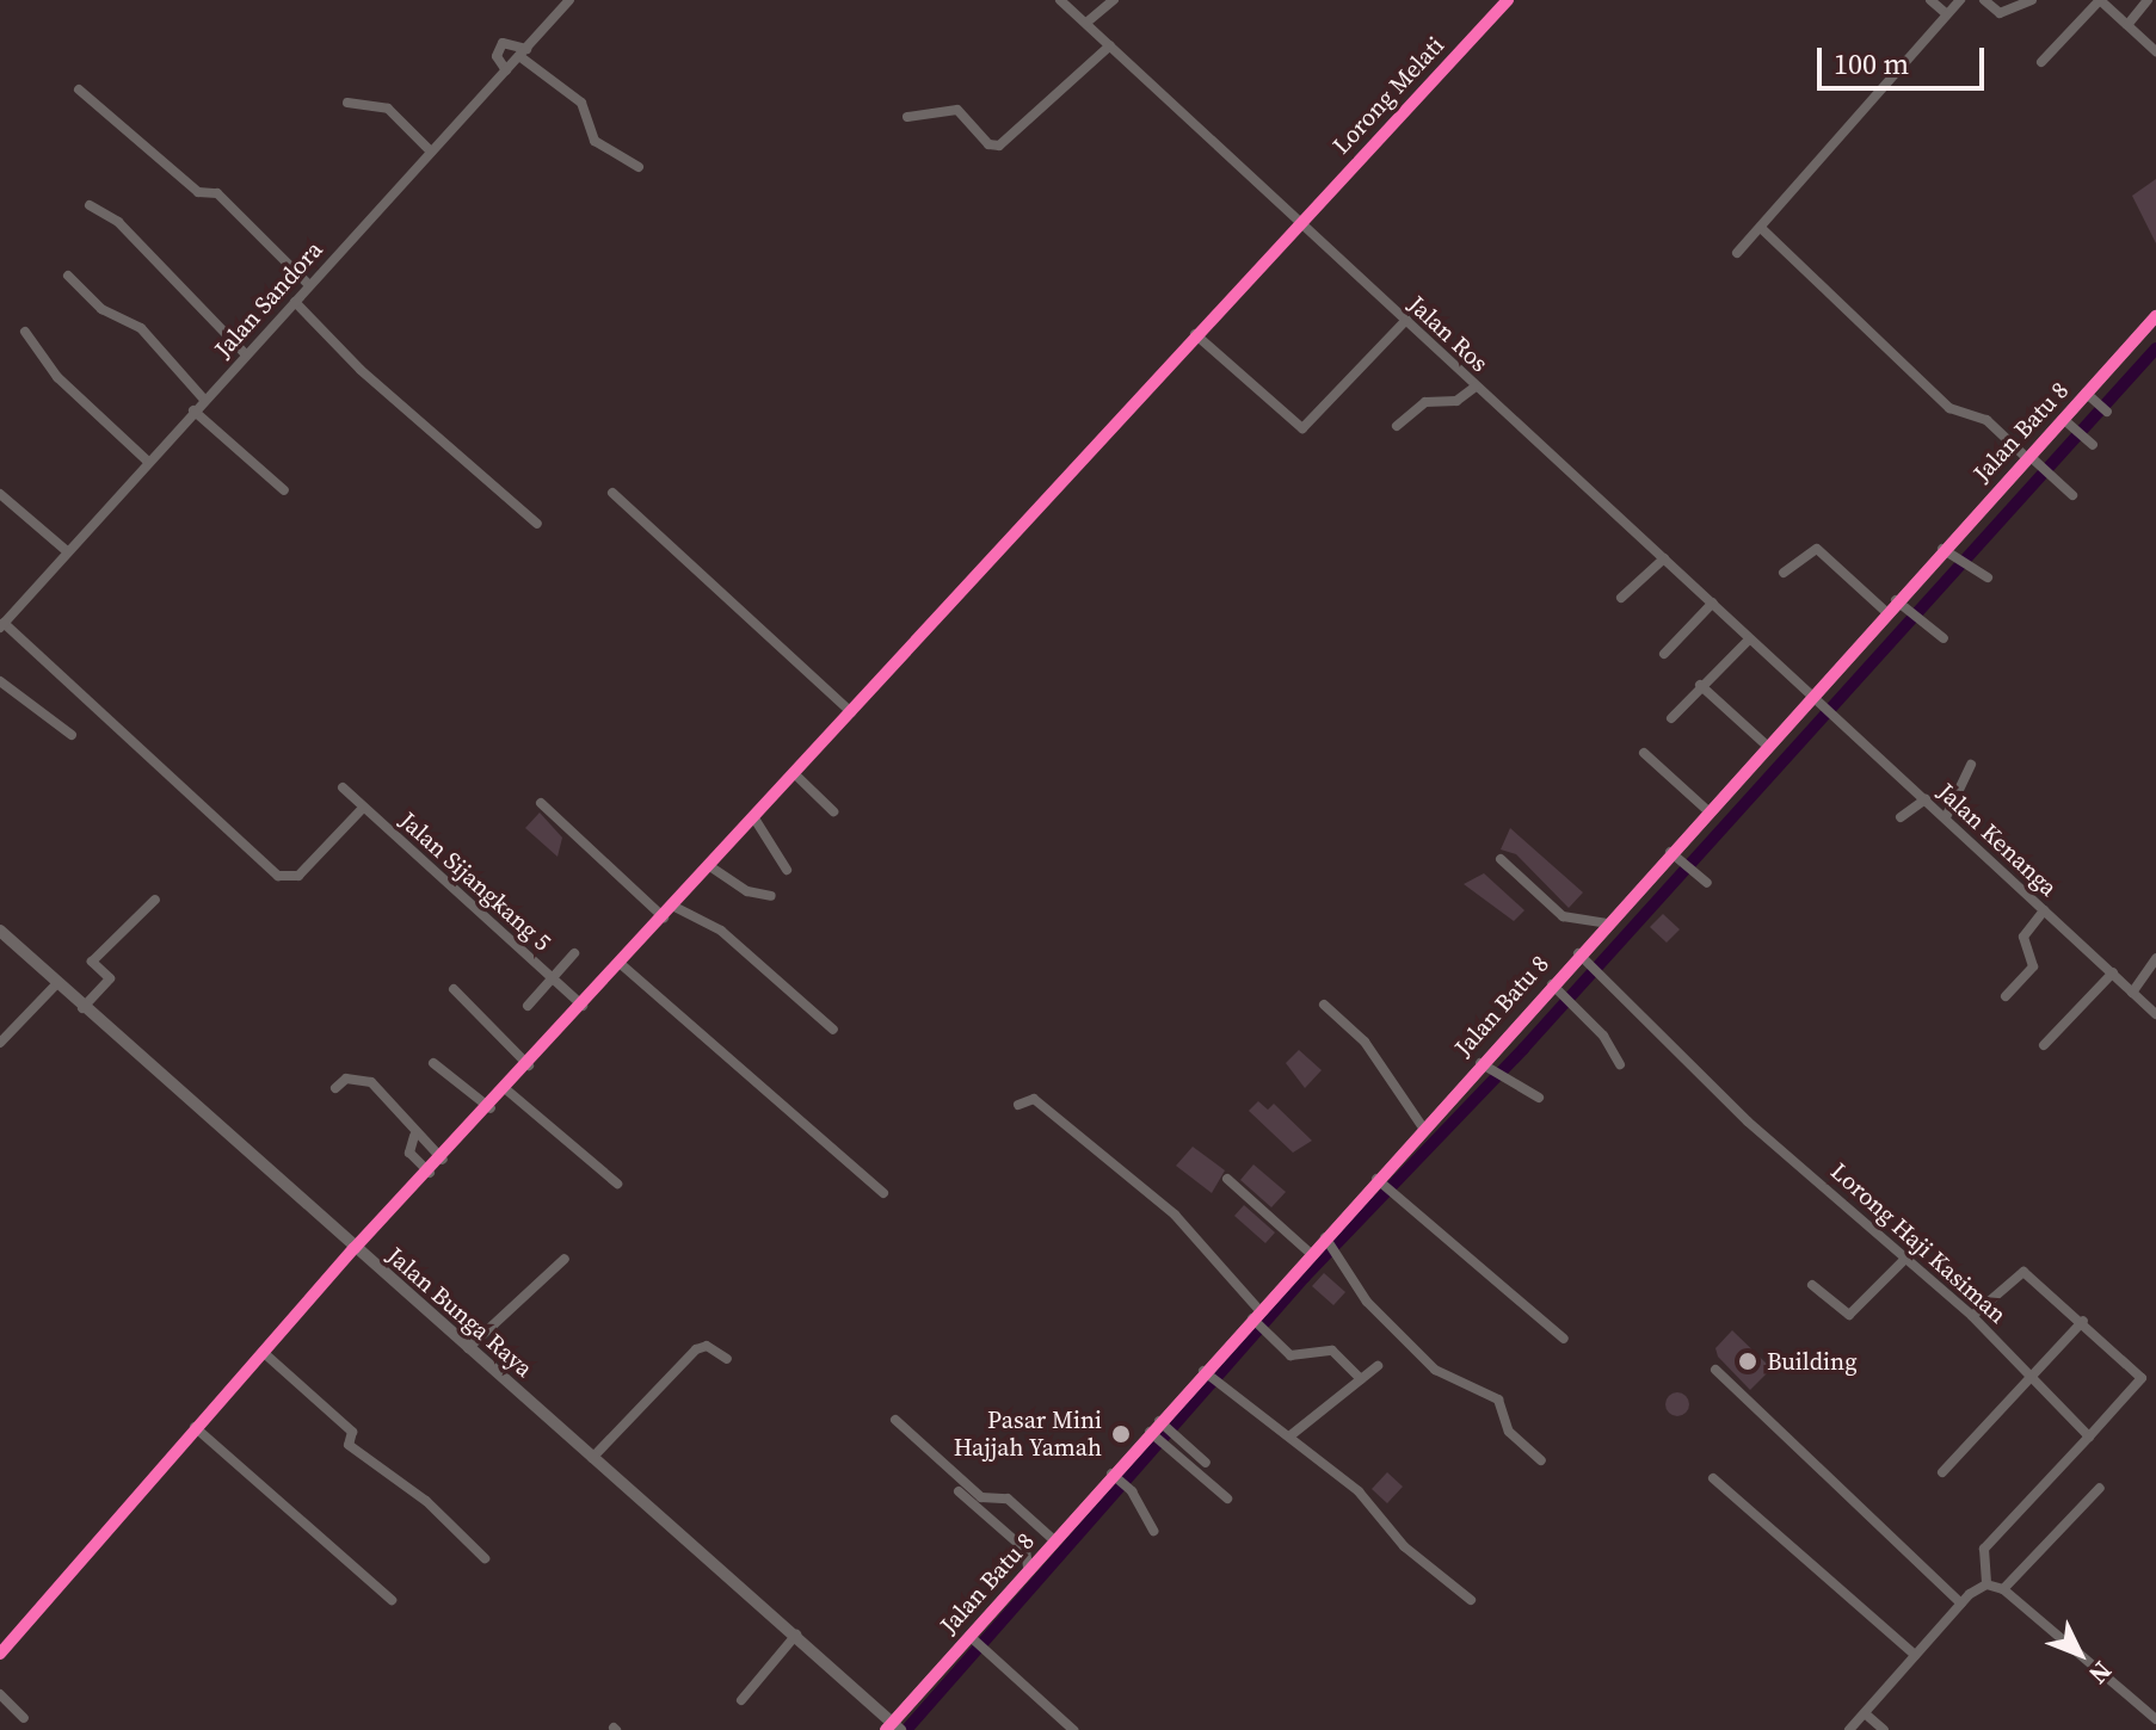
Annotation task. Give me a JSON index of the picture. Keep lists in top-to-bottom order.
{
  "streets": {
    "street": [
      "Lorong Melati",
      "Jalan Sandora",
      "Jalan Ros",
      "Jalan Batu 8",
      "Jalan Kenanga",
      "Jalan Sijangkang 5",
      "Lorong Haji Kasiman",
      "Jalan Bunga Raya"
    ]
  },
  "crossings": [
    ["Lorong Melati", "Jalan Ros"],
    ["Lorong Melati", "Jalan Sijangkang 5"],
    ["Lorong Melati", "Jalan Bunga Raya"],
    ["Jalan Ros", "Jalan Batu 8"],
    ["Jalan Ros", "Jalan Kenanga"],
    ["Jalan Batu 8", "Jalan Kenanga"],
    ["Jalan Batu 8", "Lorong Haji Kasiman"],
    ["Jalan Batu 8", "Jalan Bunga Raya"]
  ],
  "places": ["Building", "Pasar Mini Hajjah Yamah"],
  "scale_bar": "100 m",
  "north": "bottom right"
}
